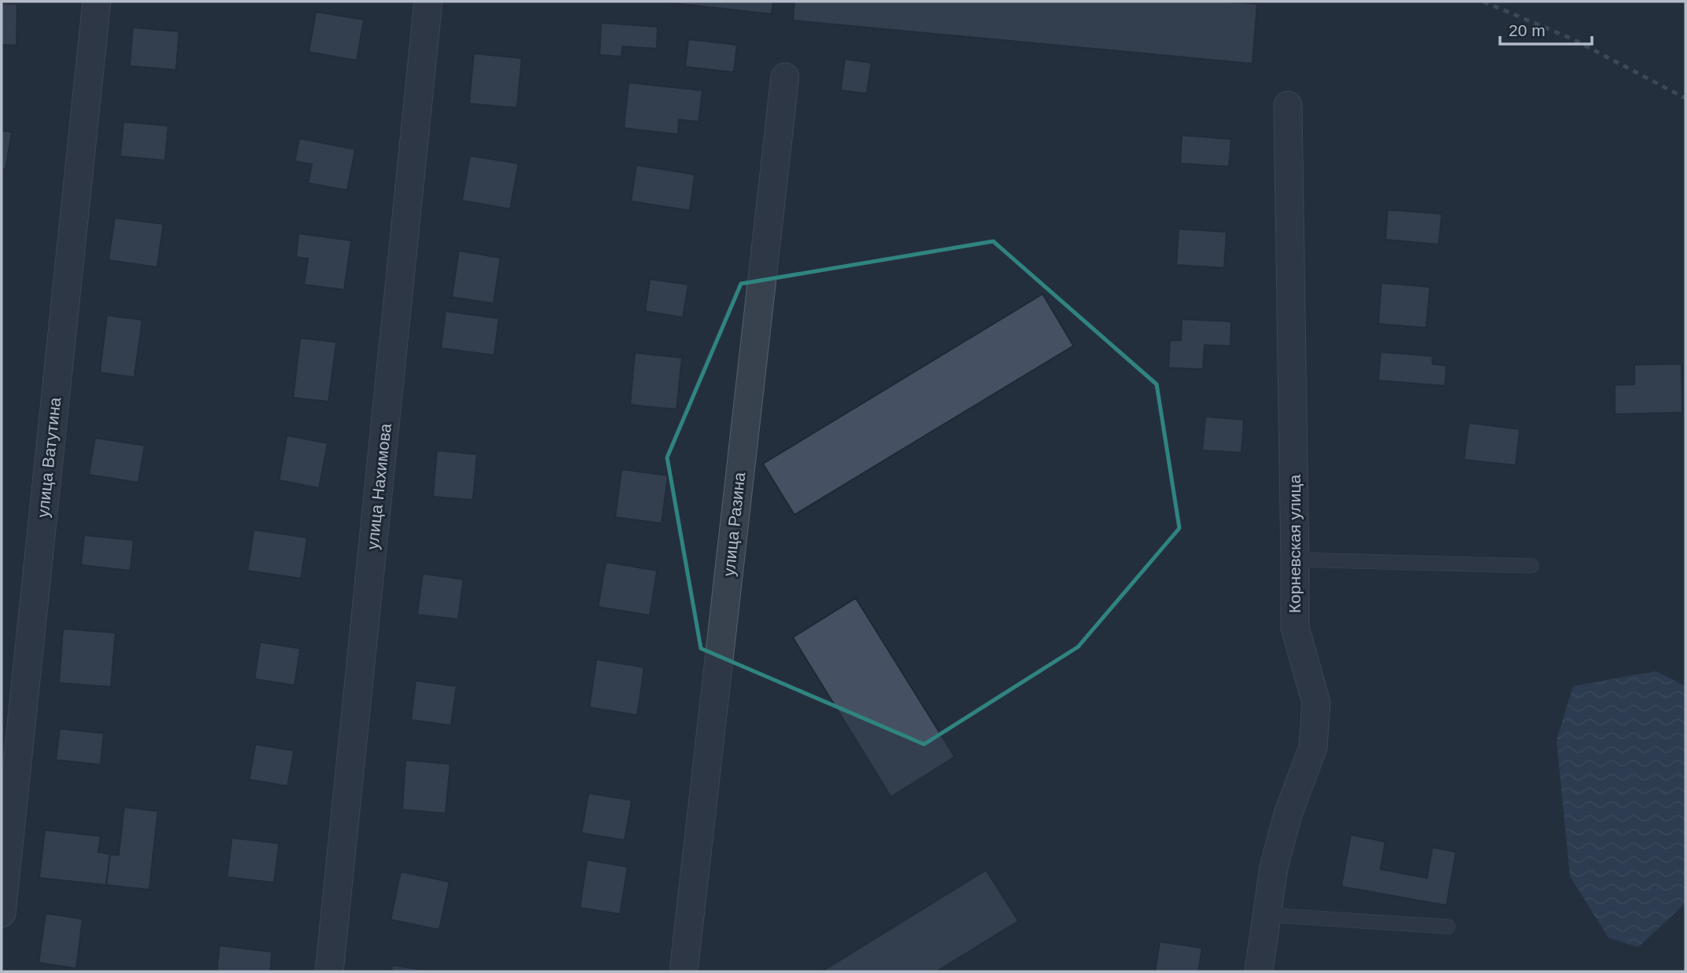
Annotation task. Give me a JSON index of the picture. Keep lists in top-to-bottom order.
{
  "streets": {
    "street": [
      "улица Ватутина",
      "улица Нахимова",
      "улица Разина",
      "Корневская улица"
    ]
  },
  "scale_bar": "20 m"
}
